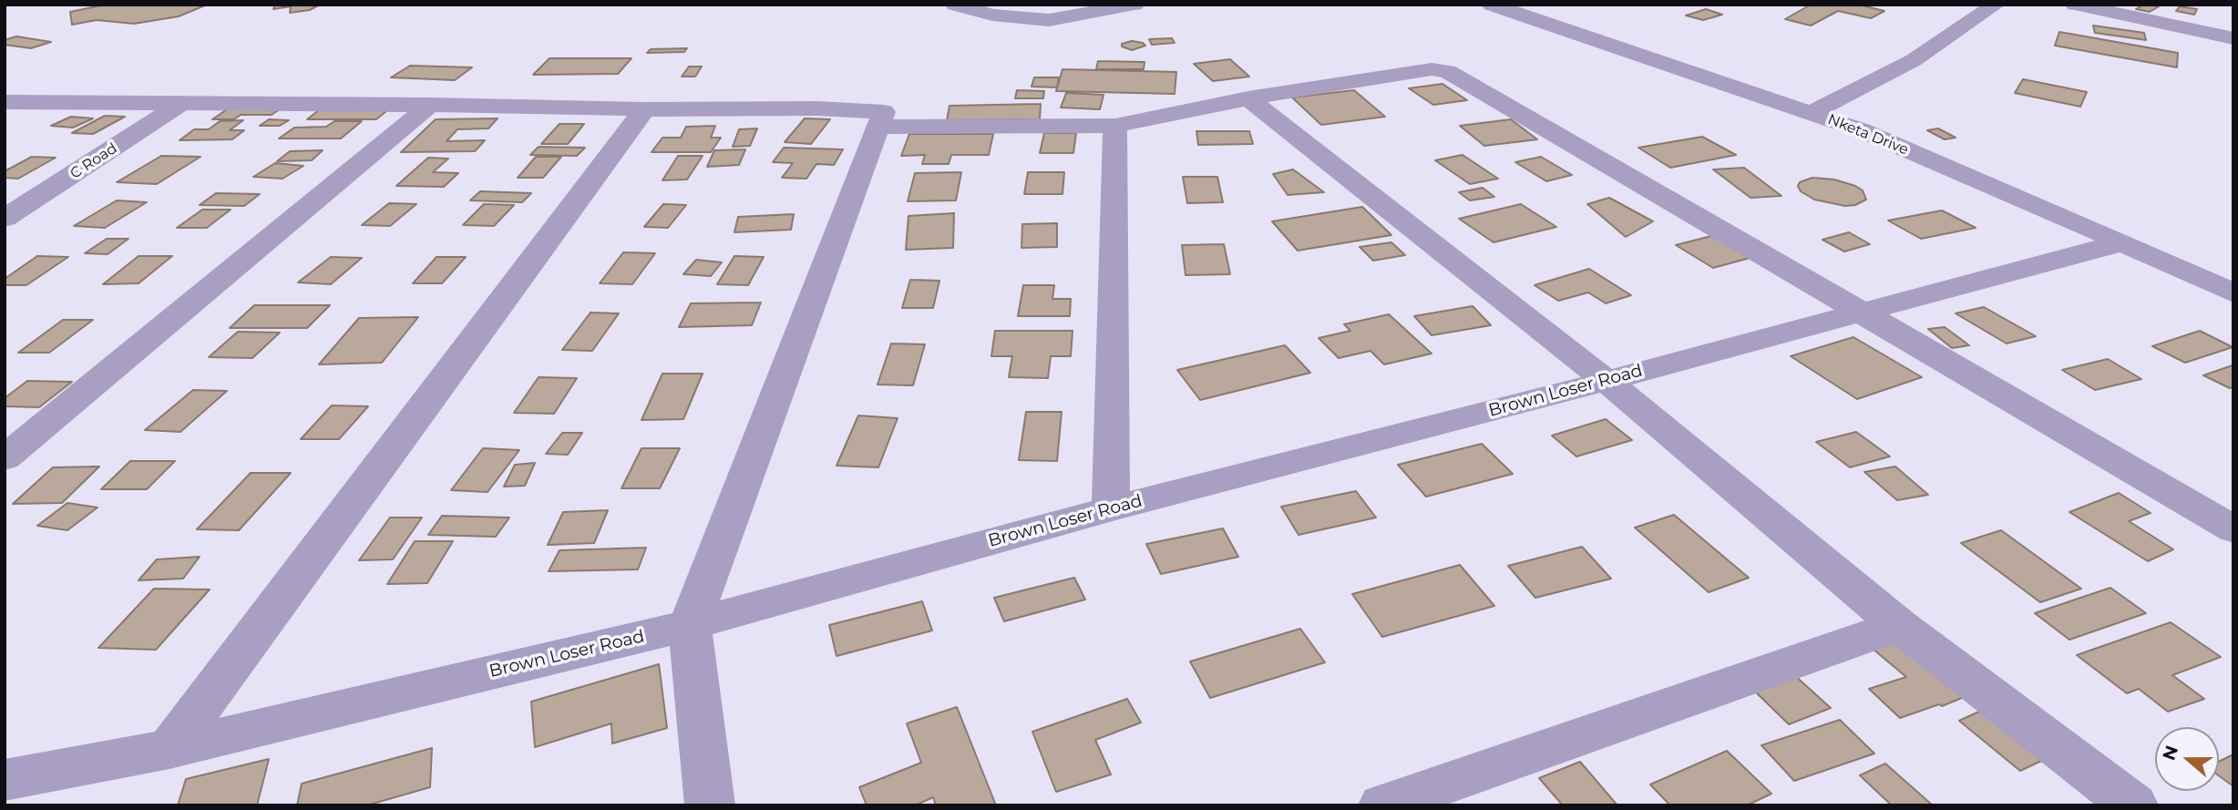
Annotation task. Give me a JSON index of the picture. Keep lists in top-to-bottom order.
{
  "streets": {
    "street": ["Nketa Drive", "C Road", "Brown Loser Road"]
  },
  "crossings": [
    ["Nketa Drive", "Brown Loser Road"]
  ],
  "north": "left"
}
